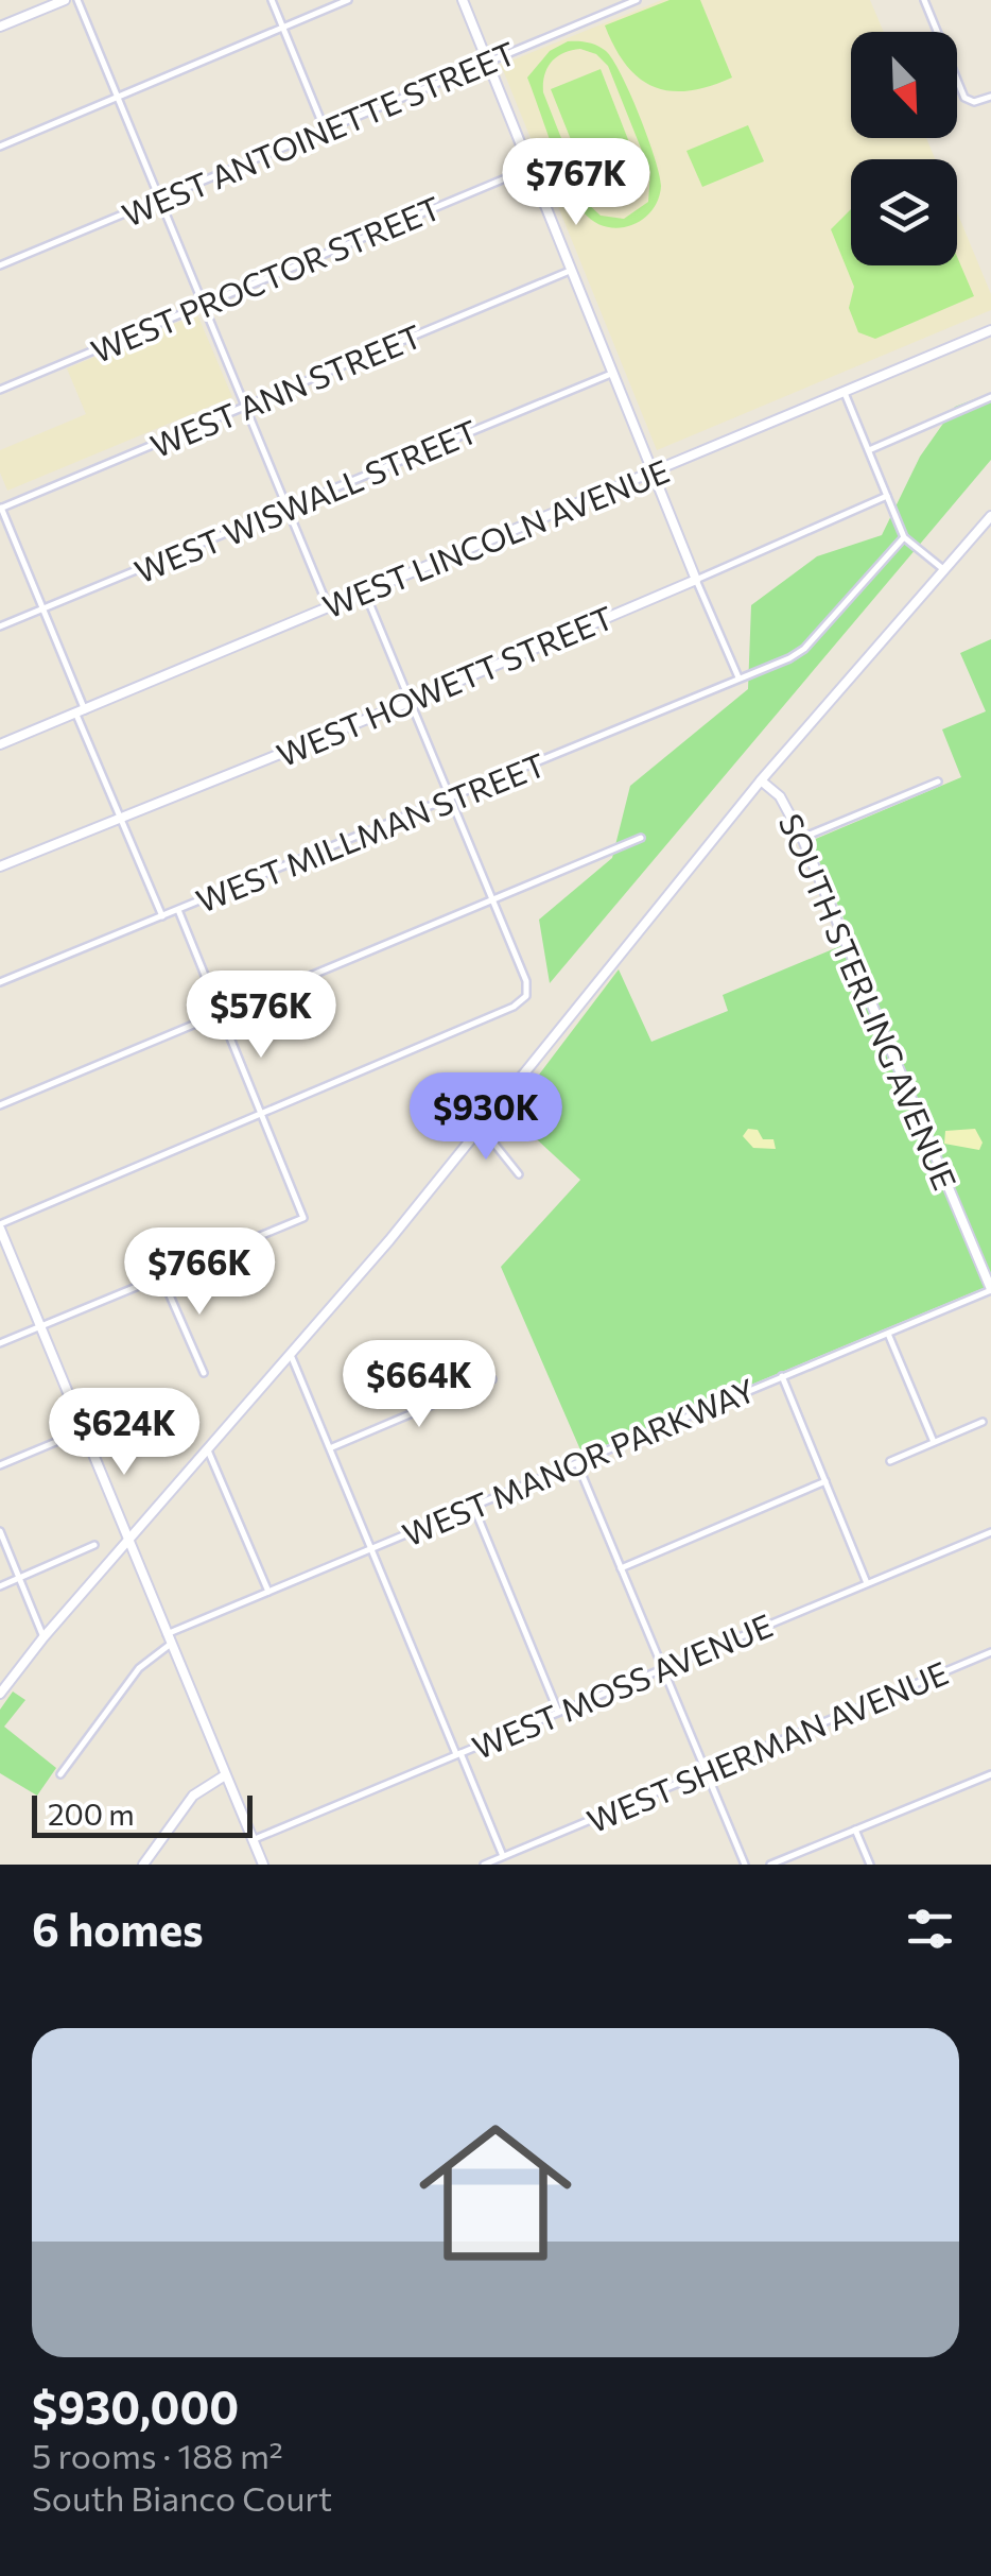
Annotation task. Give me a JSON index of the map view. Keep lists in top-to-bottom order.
{
  "streets": {
    "main road": ["WEST LINCOLN AVENUE", "WEST HOWETT STREET", "SOUTH STERLING AVENUE"],
    "street": [
      "WEST ANTOINETTE STREET",
      "WEST PROCTOR STREET",
      "WEST ANN STREET",
      "WEST WISWALL STREET",
      "WEST MILLMAN STREET",
      "WEST MANOR PARKWAY",
      "WEST MOSS AVENUE",
      "WEST SHERMAN AVENUE"
    ]
  },
  "crossings": [
    ["SOUTH STERLING AVENUE", "WEST MANOR PARKWAY"]
  ],
  "scale_bar": "200 m",
  "north": "bottom right",
  "page": {
    "price": [
      "$767K",
      "$576K",
      "$930K",
      "$766K",
      "$664K",
      "$624K"
    ],
    "scale": "200 m",
    "heading": "6 homes",
    "list": [
      {
        "name": "$930,000",
        "note": "5 rooms · 188 m² · South Bianco Court"
      }
    ]
  }
}
